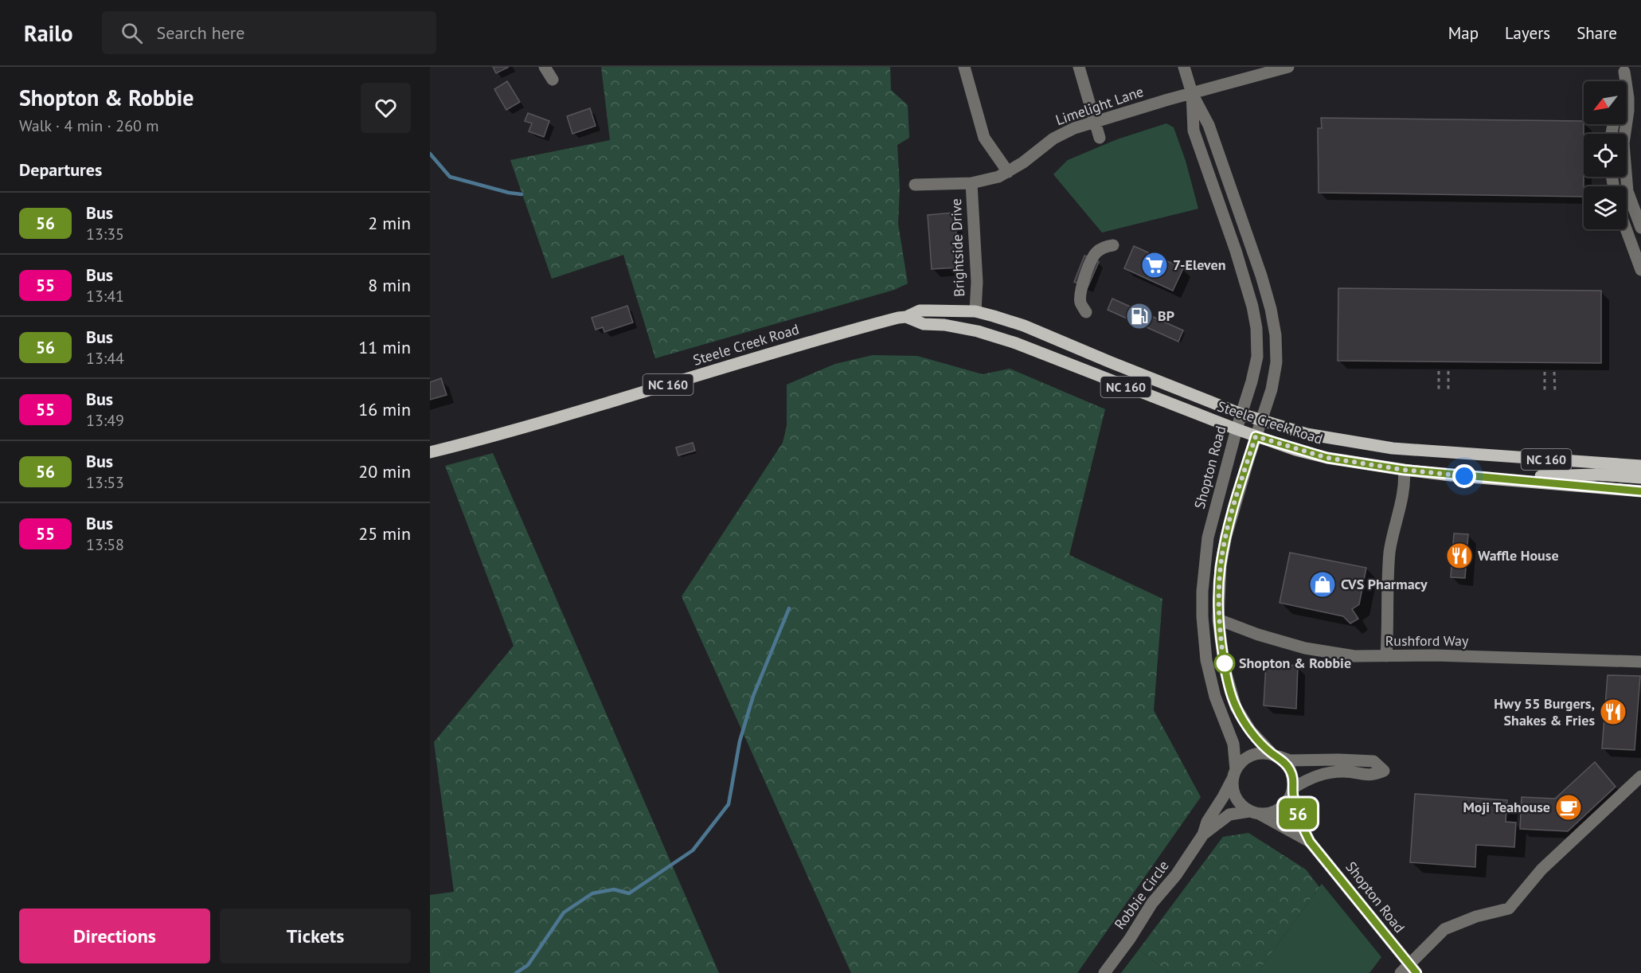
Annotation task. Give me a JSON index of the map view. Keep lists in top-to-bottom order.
{
  "streets": {
    "main road": ["Steele Creek Road", "NC 160"],
    "street": [
      "Limelight Lane",
      "Brightside Drive",
      "Shopton Road",
      "Rushford Way",
      "Robbie Circle"
    ]
  },
  "crossings": [
    ["Limelight Lane", "Brightside Drive"],
    ["Limelight Lane", "Shopton Road"],
    ["Brightside Drive", "Steele Creek Road"],
    ["Steele Creek Road", "Shopton Road"],
    ["Shopton Road", "Rushford Way"],
    ["Shopton Road", "Robbie Circle"]
  ],
  "places": {
    "supermarket": ["7-Eleven"],
    "fuel station": ["BP"],
    "restaurant": ["Waffle House", "Hwy 55 Burgers, Shakes & Fries"],
    "shop": ["CVS Pharmacy"],
    "other": ["Shopton & Robbie"],
    "cafe": ["Moji Teahouse"]
  },
  "lines": ["bus line 56"],
  "north": "bottom left",
  "page": {
    "header": "Railo",
    "search": "Search here",
    "nav": ["Map", "Layers", "Share"],
    "heading": [
      ["Shopton & Robbie", "Walk · 4 min · 260 m"],
      "Departures"
    ],
    "on_map": "56",
    "list": [
      {
        "mark": "56",
        "name": "Bus",
        "note": "13:35",
        "value": "2 min"
      },
      {
        "mark": "55",
        "name": "Bus",
        "note": "13:41",
        "value": "8 min"
      },
      {
        "mark": "56",
        "name": "Bus",
        "note": "13:44",
        "value": "11 min"
      },
      {
        "mark": "55",
        "name": "Bus",
        "note": "13:49",
        "value": "16 min"
      },
      {
        "mark": "56",
        "name": "Bus",
        "note": "13:53",
        "value": "20 min"
      },
      {
        "mark": "55",
        "name": "Bus",
        "note": "13:58",
        "value": "25 min"
      }
    ],
    "buttons": ["Directions", "Tickets"]
  }
}
